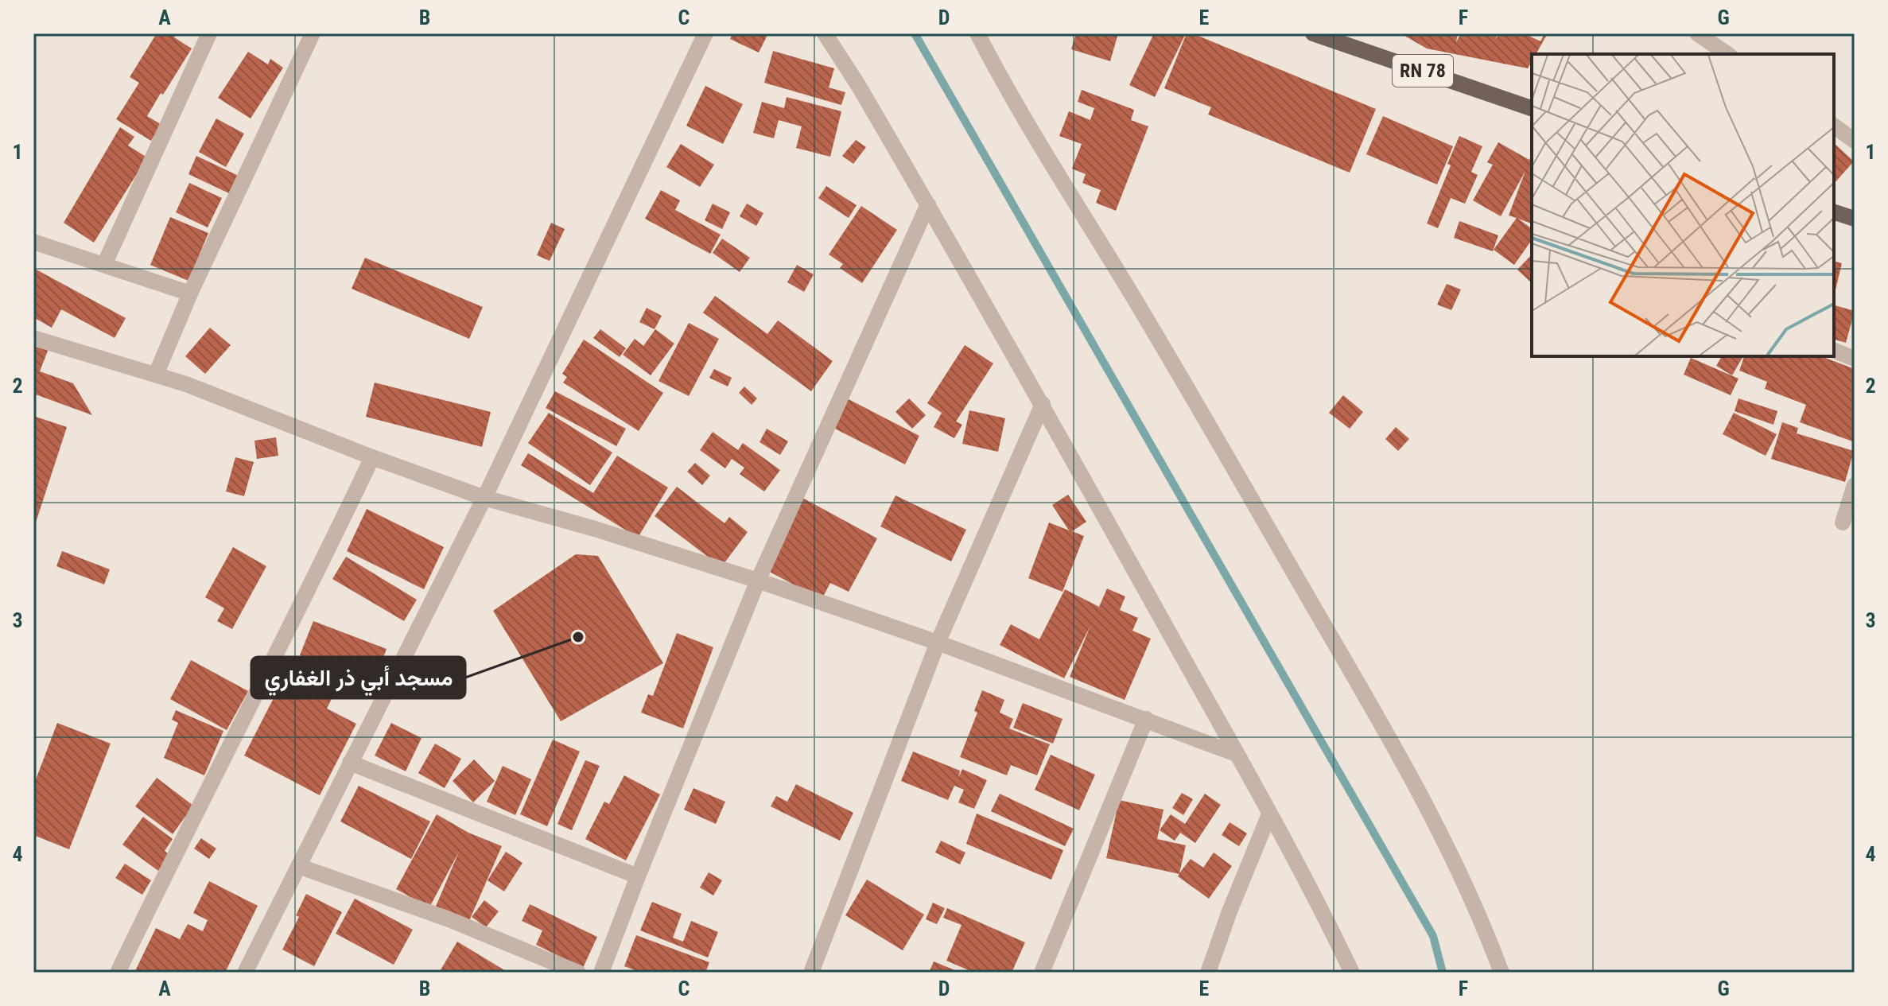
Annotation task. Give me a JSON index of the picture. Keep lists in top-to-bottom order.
{
  "streets": {
    "main road": ["RN 78"]
  },
  "places": ["مسجد أبي ذر الغفاري"],
  "grid": {
    "columns": [
      "A",
      "B",
      "C",
      "D",
      "E",
      "F",
      "G"
    ],
    "rows": [
      "1",
      "2",
      "3",
      "4"
    ]
  }
}
